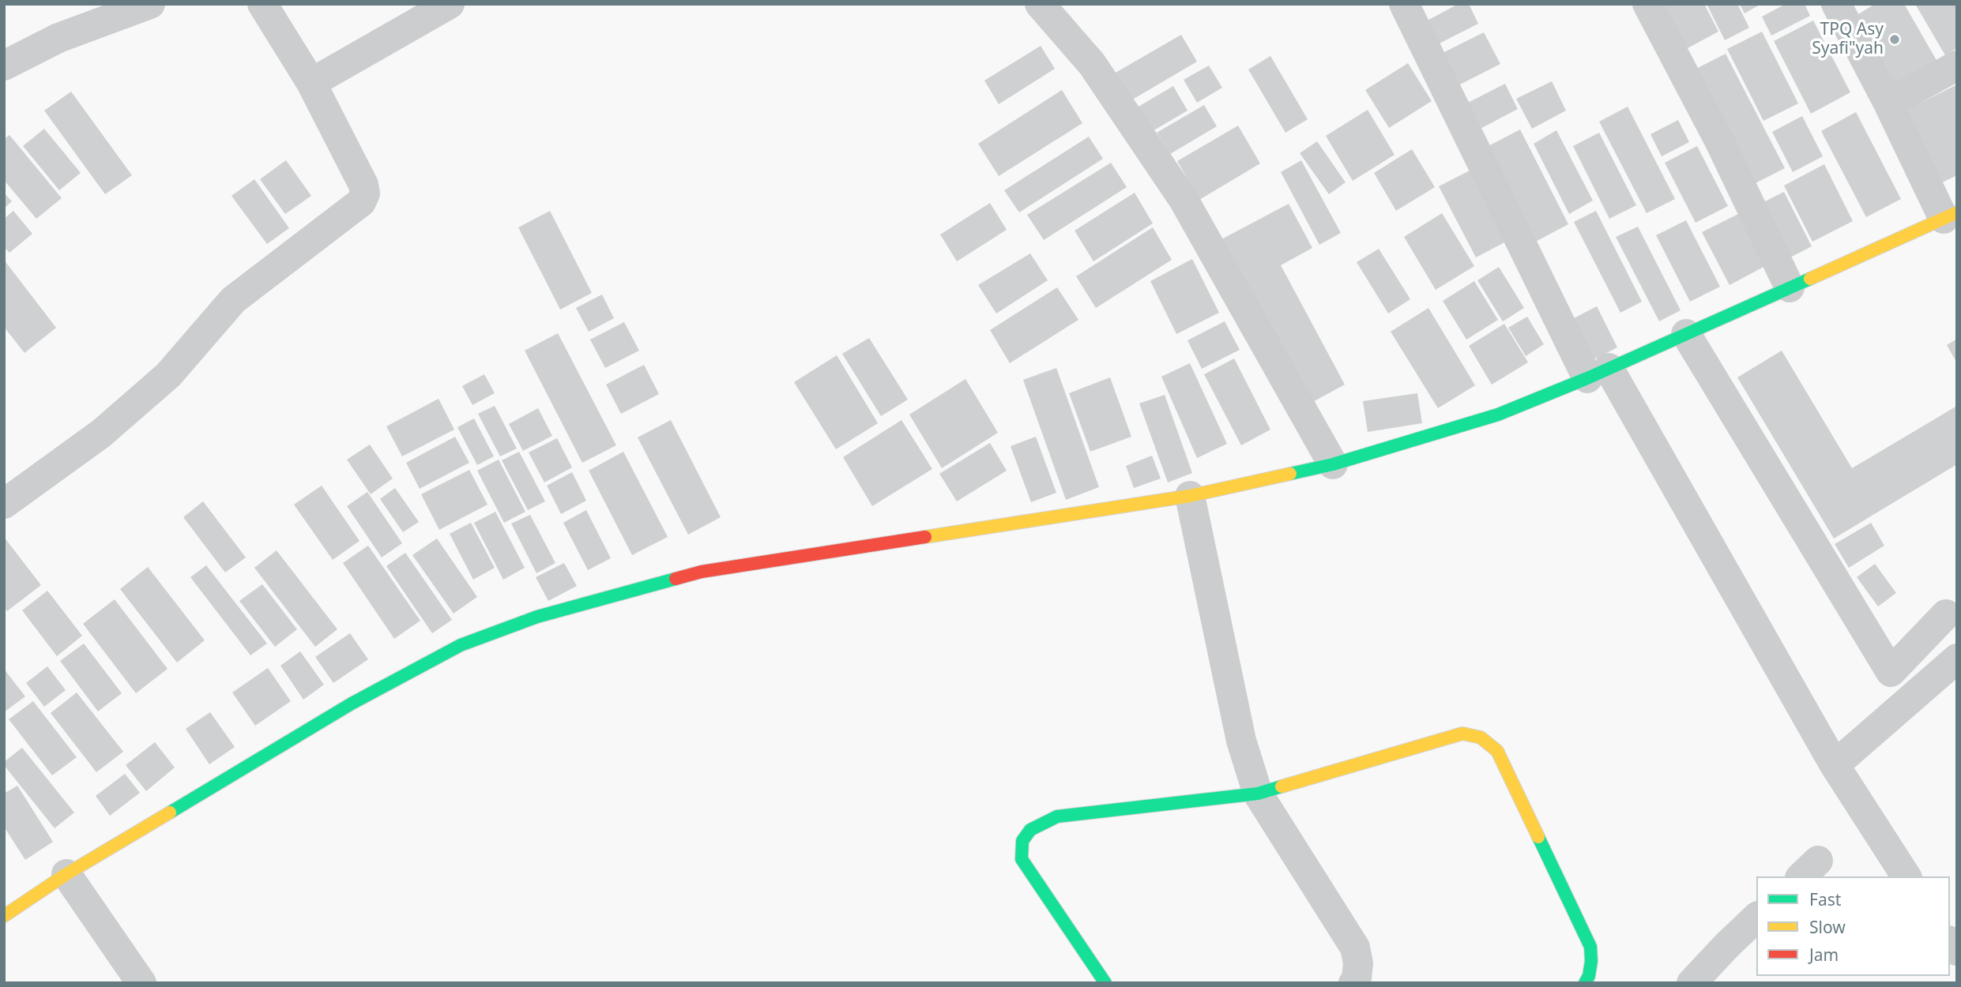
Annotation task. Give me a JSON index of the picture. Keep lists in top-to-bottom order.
{
  "places": ["TPQ Asy Syafi\"yah"],
  "legend": ["Fast", "Slow", "Jam"]
}
